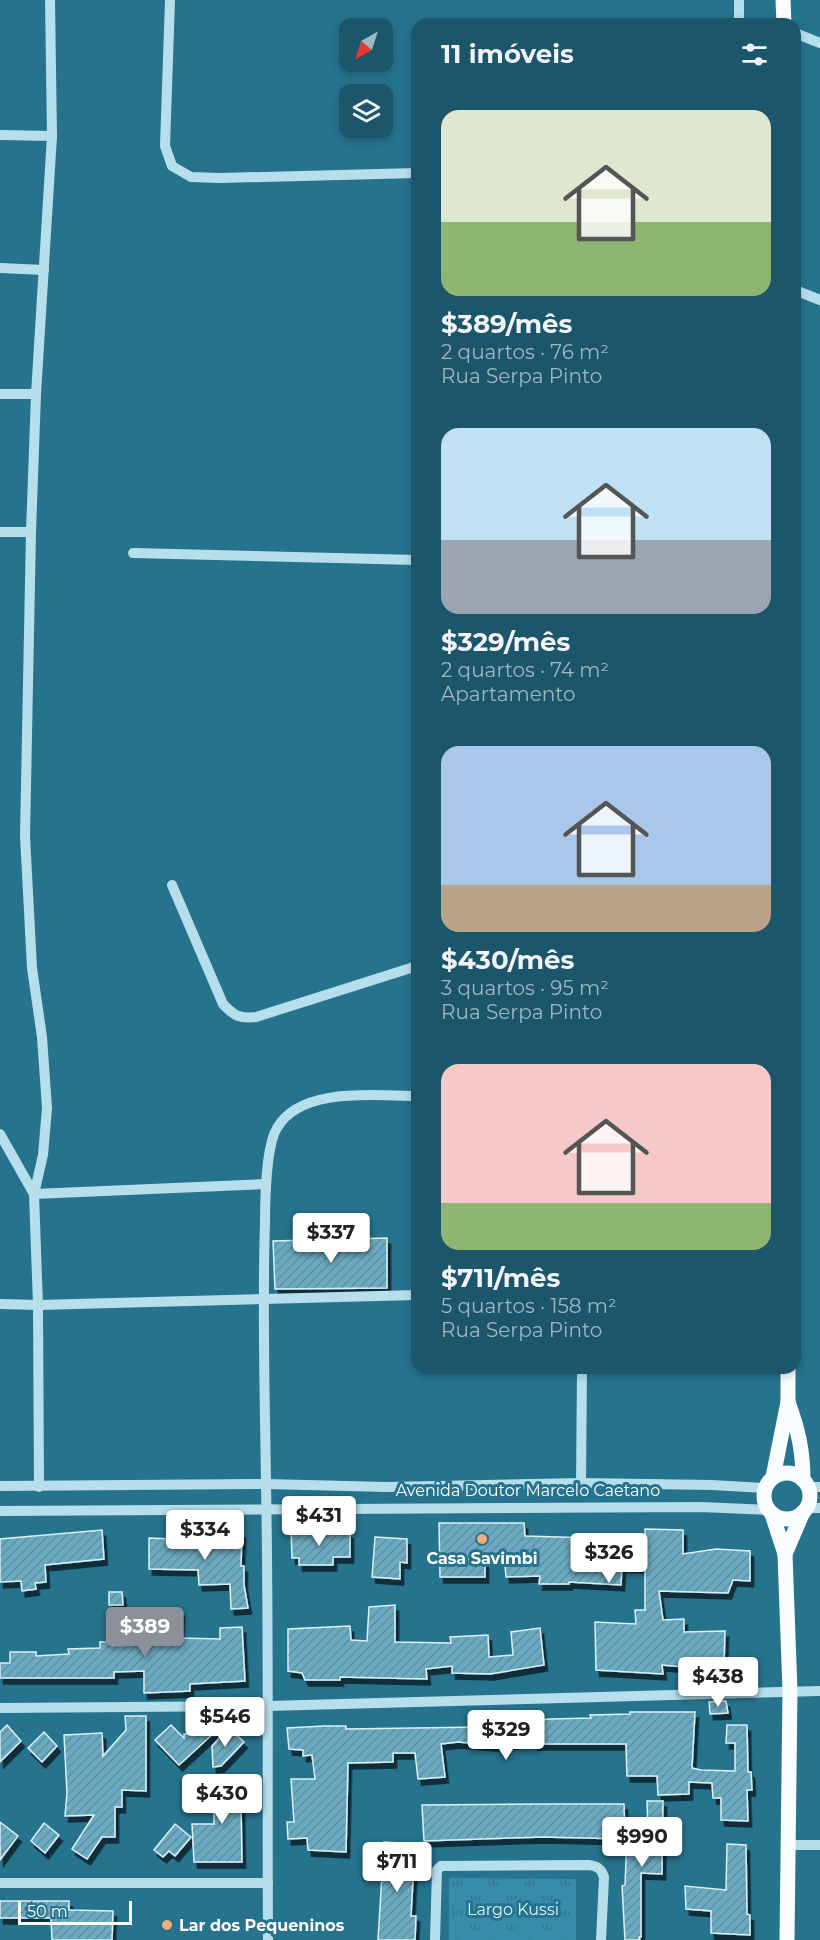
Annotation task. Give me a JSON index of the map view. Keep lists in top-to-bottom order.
{
  "streets": {
    "main road": ["Avenida Doutor Marcelo Caetano"]
  },
  "parks": ["Largo Kussi"],
  "places": ["Casa Savimbi", "Lar dos Pequeninos"],
  "scale_bar": "50 m",
  "north": "bottom left",
  "page": {
    "heading": "11 imóveis",
    "list": [
      {
        "name": "$389/mês",
        "note": "2 quartos · 76 m² · Rua Serpa Pinto"
      },
      {
        "name": "$329/mês",
        "note": "2 quartos · 74 m² · Apartamento"
      },
      {
        "name": "$430/mês",
        "note": "3 quartos · 95 m² · Rua Serpa Pinto"
      },
      {
        "name": "$711/mês",
        "note": "5 quartos · 158 m² · Rua Serpa Pinto"
      }
    ],
    "price": [
      "$337",
      "$431",
      "$334",
      "$326",
      "$389",
      "$438",
      "$546",
      "$329",
      "$430",
      "$990",
      "$711"
    ],
    "scale": "50 m"
  }
}
